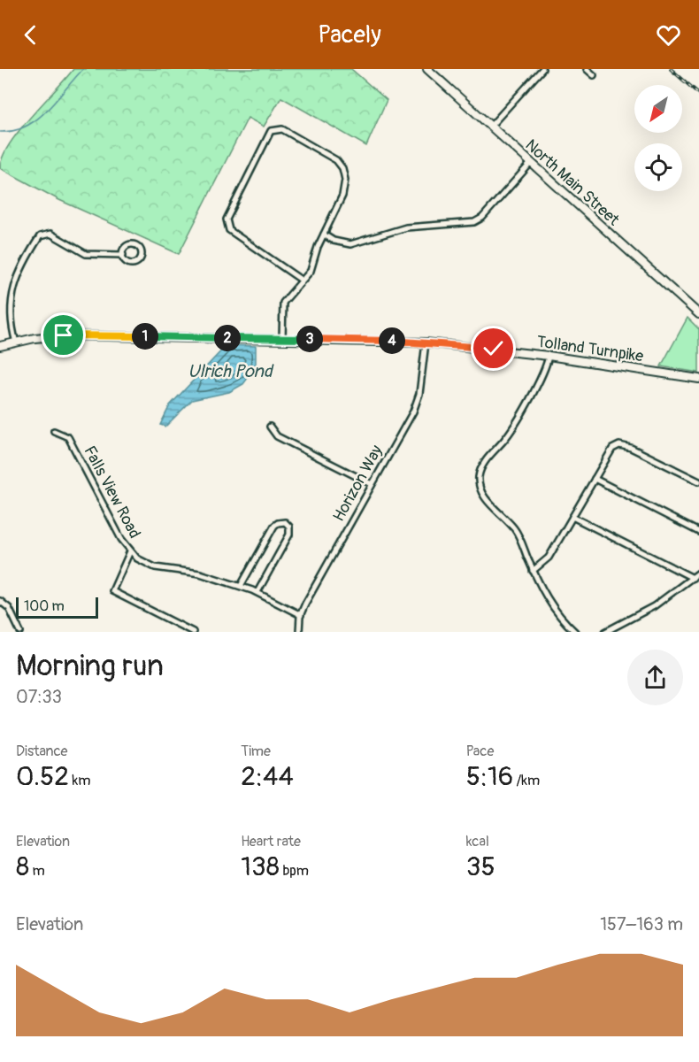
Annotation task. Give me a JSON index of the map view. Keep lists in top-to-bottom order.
{
  "streets": {
    "street": [
      "North Main Street",
      "Tolland Turnpike",
      "Horizon Way",
      "Falls View Road"
    ]
  },
  "crossings": [
    ["Tolland Turnpike", "Horizon Way"],
    ["Horizon Way", "Falls View Road"]
  ],
  "water": ["Ulrich Pond"],
  "scale_bar": "100 m",
  "north": "bottom left",
  "page": {
    "header": "Pacely",
    "pins": [
      "1",
      "2",
      "3",
      "4"
    ],
    "scale": "100 m",
    "heading": ["Morning run", "07:33"],
    "stats": [
      ["Distance", "0.52 km"],
      ["Time", "2:44"],
      ["Pace", "5:16 /km"],
      ["Elevation", "8 m"],
      ["Heart rate", "138 bpm"],
      ["kcal", "35"]
    ],
    "chart": ["Elevation", "157–163 m"]
  }
}
